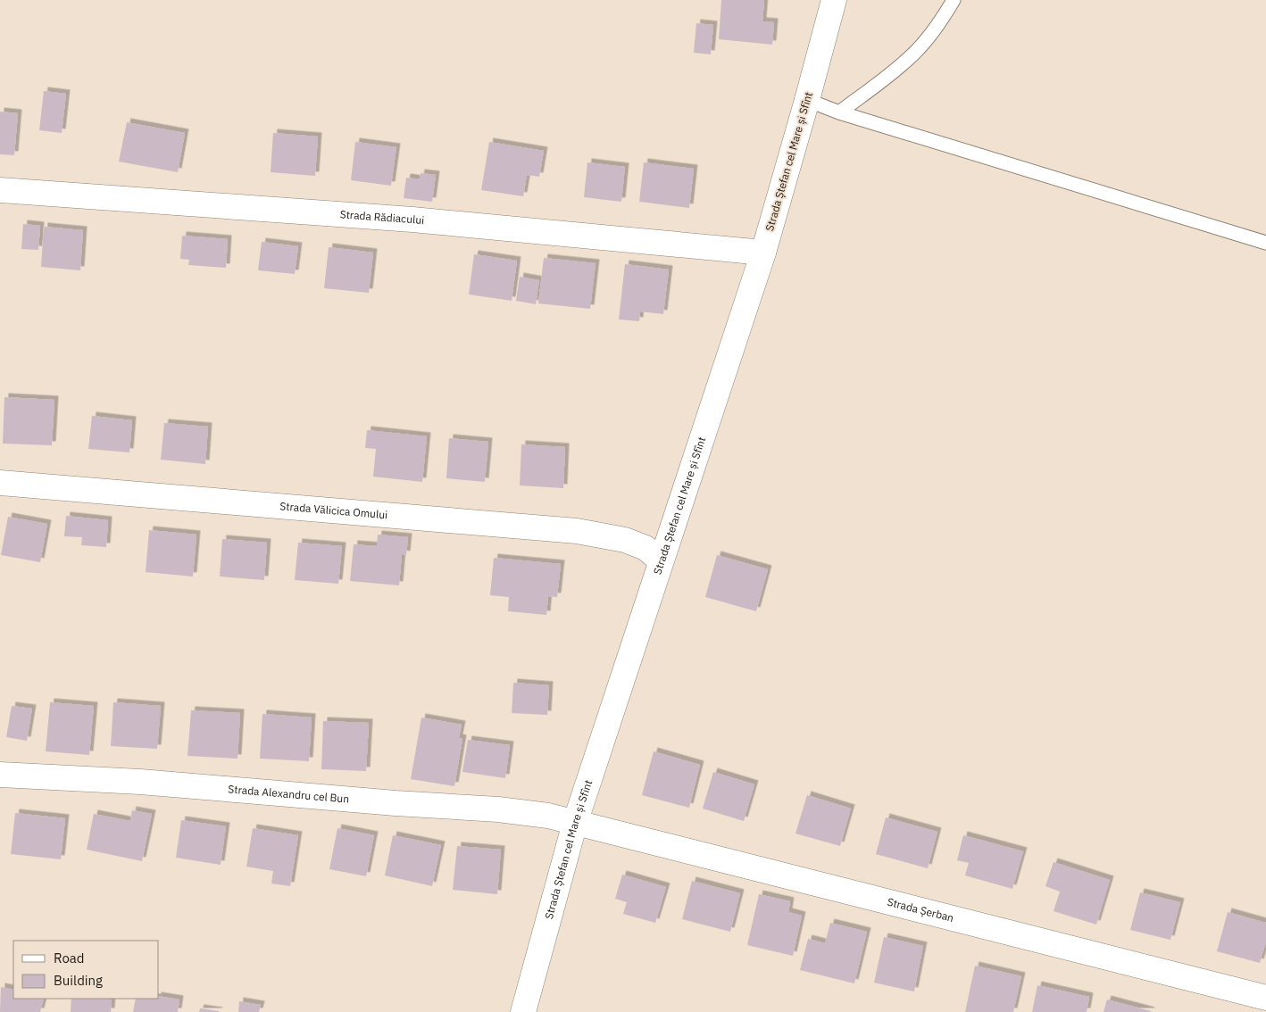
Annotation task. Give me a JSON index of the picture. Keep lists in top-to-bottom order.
{
  "streets": {
    "street": [
      "Strada Ștefan cel Mare și Sfînt",
      "Strada Rădiacului",
      "Strada Vălicica Omului",
      "Strada Alexandru cel Bun",
      "Strada Șerban"
    ]
  },
  "crossings": [
    ["Strada Ștefan cel Mare și Sfînt", "Strada Rădiacului"],
    ["Strada Ștefan cel Mare și Sfînt", "Strada Vălicica Omului"],
    ["Strada Ștefan cel Mare și Sfînt", "Strada Alexandru cel Bun"],
    ["Strada Ștefan cel Mare și Sfînt", "Strada Șerban"],
    ["Strada Alexandru cel Bun", "Strada Șerban"]
  ],
  "legend": ["Road", "Building"]
}
